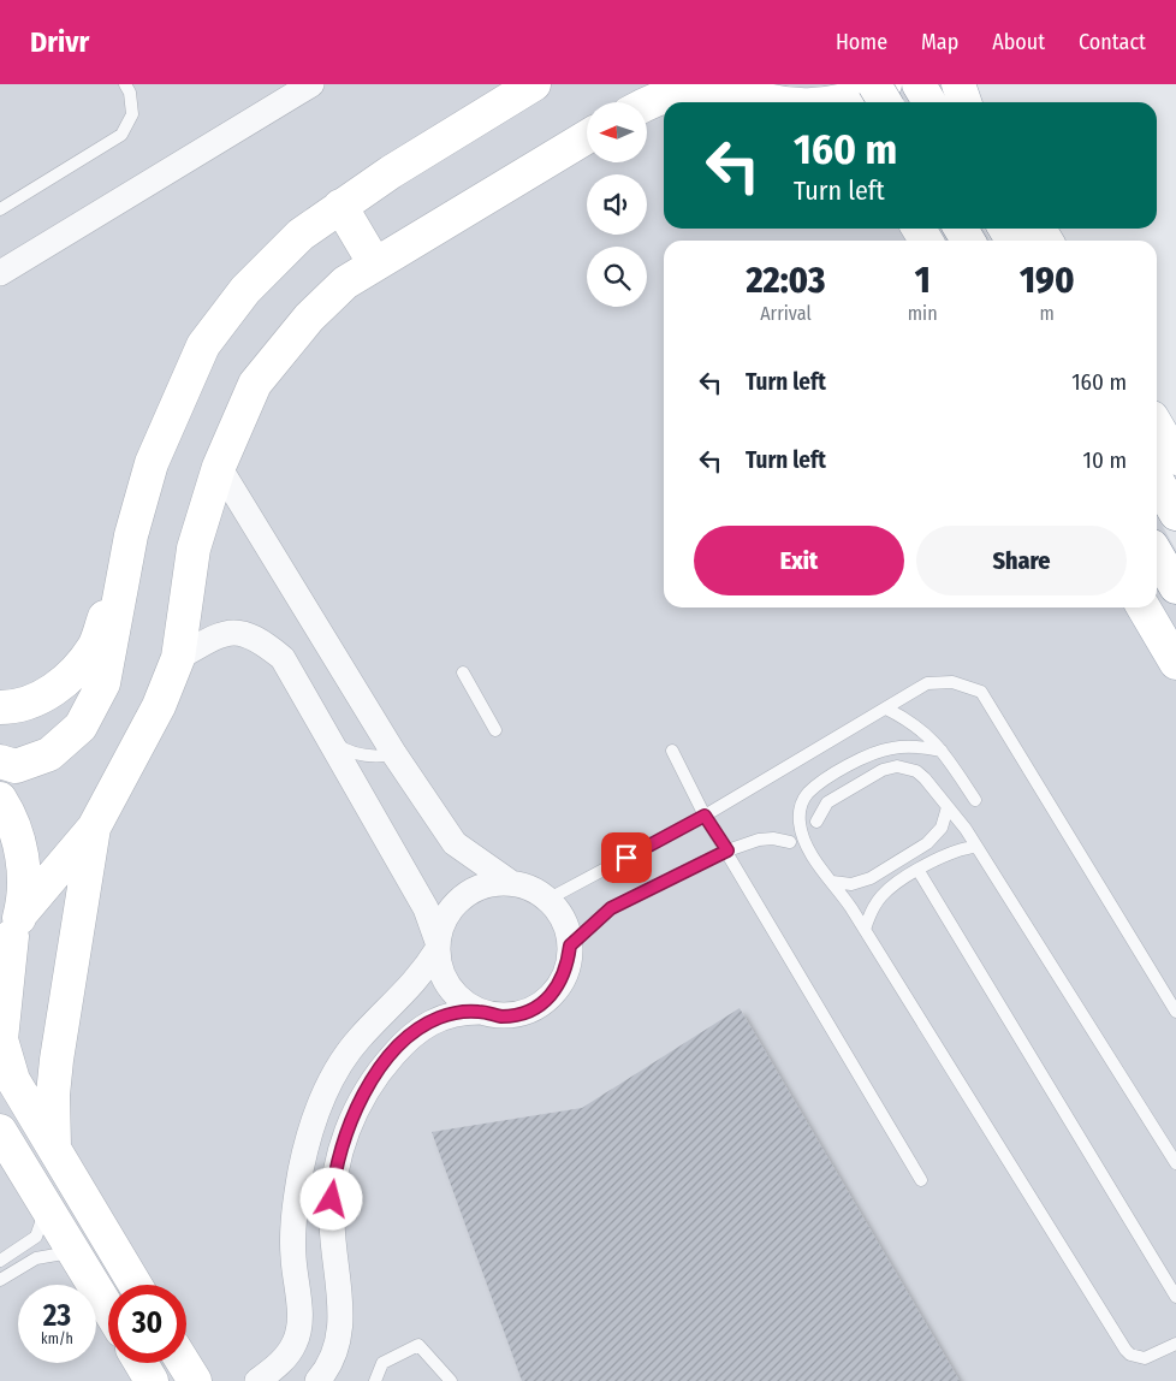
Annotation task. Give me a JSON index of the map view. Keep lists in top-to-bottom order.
{
  "north": "left",
  "page": {
    "header": "Drivr",
    "nav": [
      "Home",
      "Map",
      "About",
      "Contact"
    ],
    "turn": ["160 m", "Turn left"],
    "eta": [
      "22:03",
      "Arrival",
      "1",
      "min",
      "190",
      "m"
    ],
    "list": [
      {
        "name": "Turn left",
        "value": "160 m"
      },
      {
        "name": "Turn left",
        "value": "10 m"
      }
    ],
    "buttons": ["Exit", "Share"],
    "speed": "23 km/h",
    "limit": "30"
  }
}
